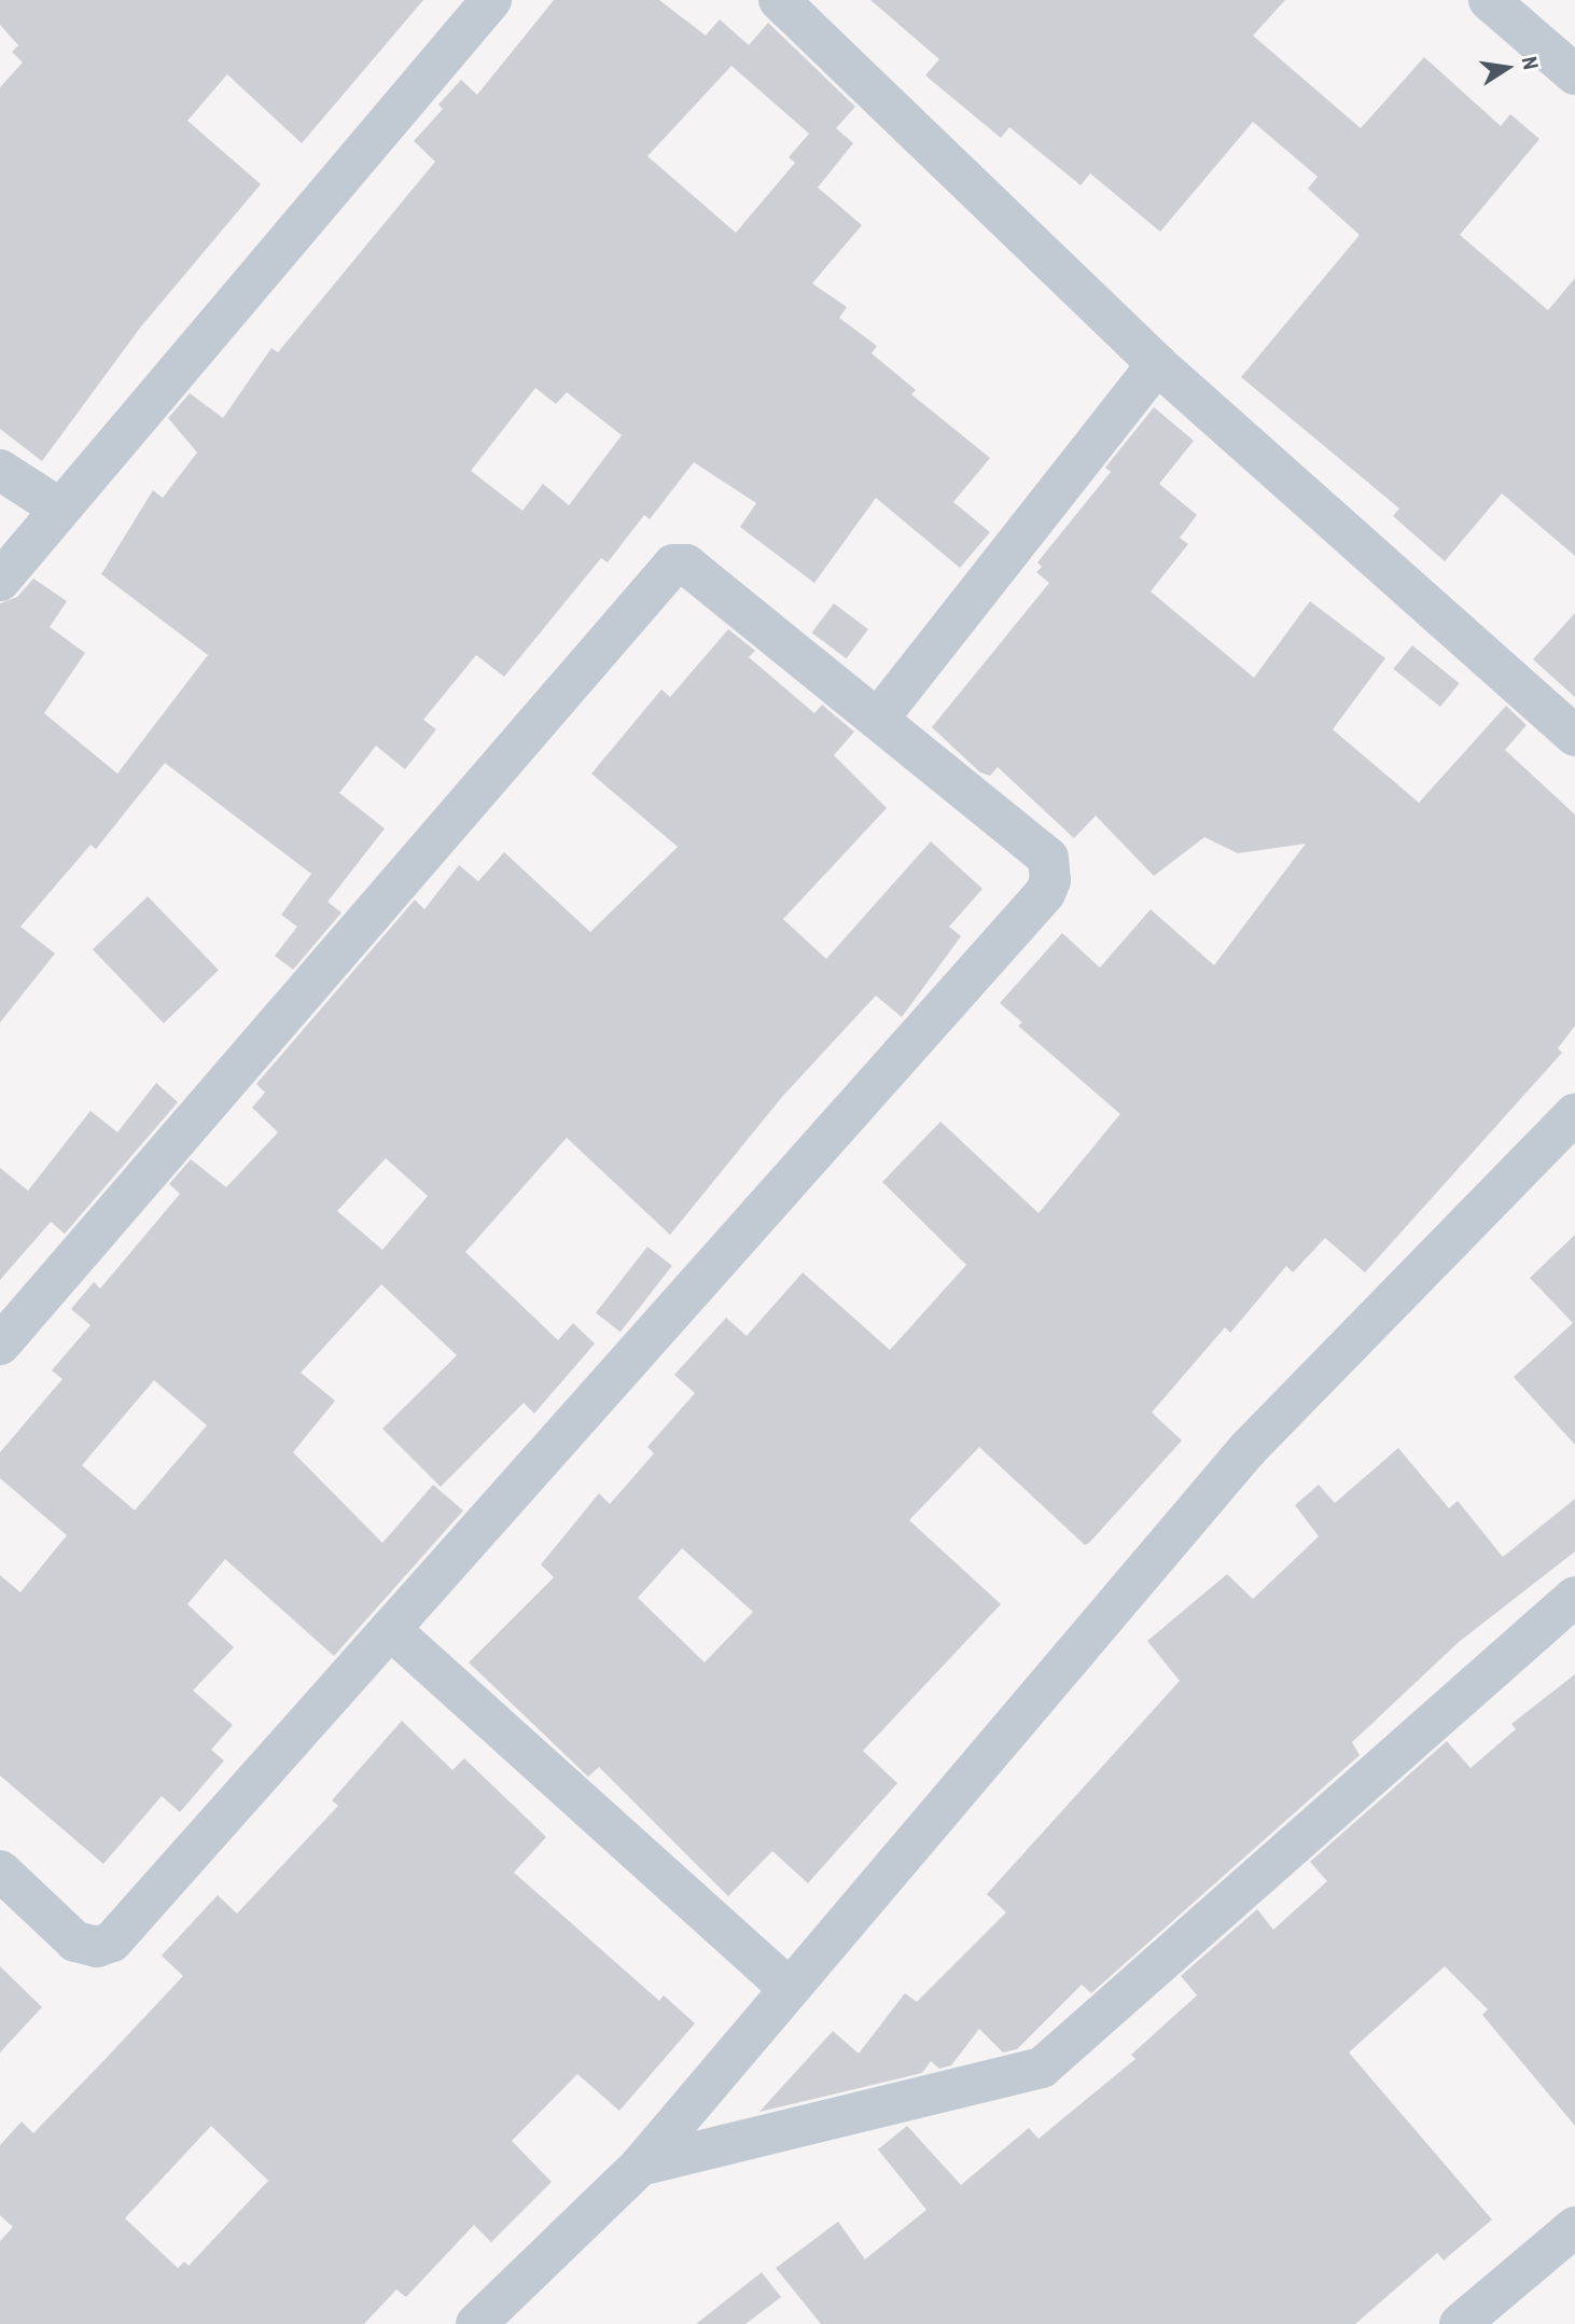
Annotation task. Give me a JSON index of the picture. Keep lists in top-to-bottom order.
{
  "north": "right"
}
